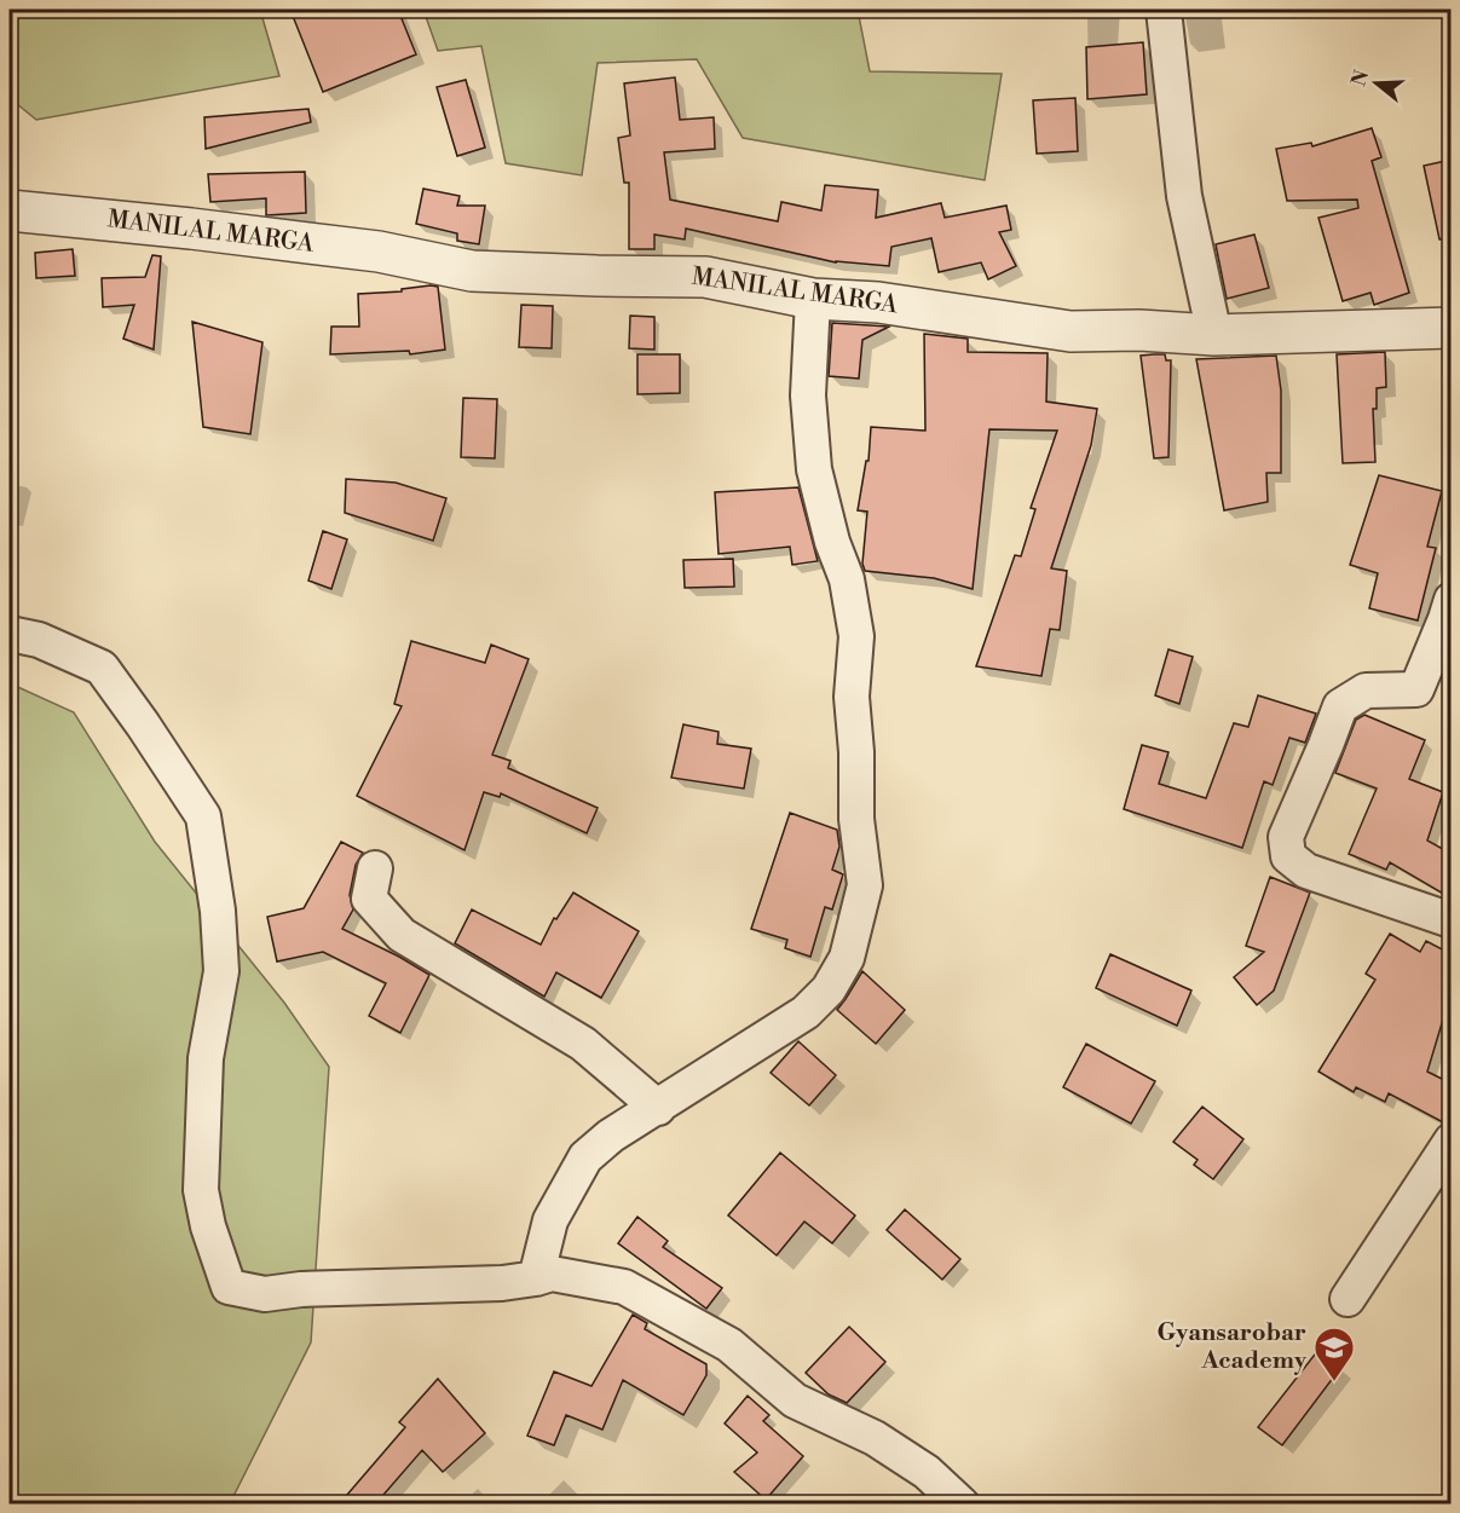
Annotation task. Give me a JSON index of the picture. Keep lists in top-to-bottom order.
{
  "streets": {
    "street": ["MANILAL MARGA"]
  },
  "places": {
    "school or university": ["Gyansarobar Academy"]
  },
  "north": "left"
}
